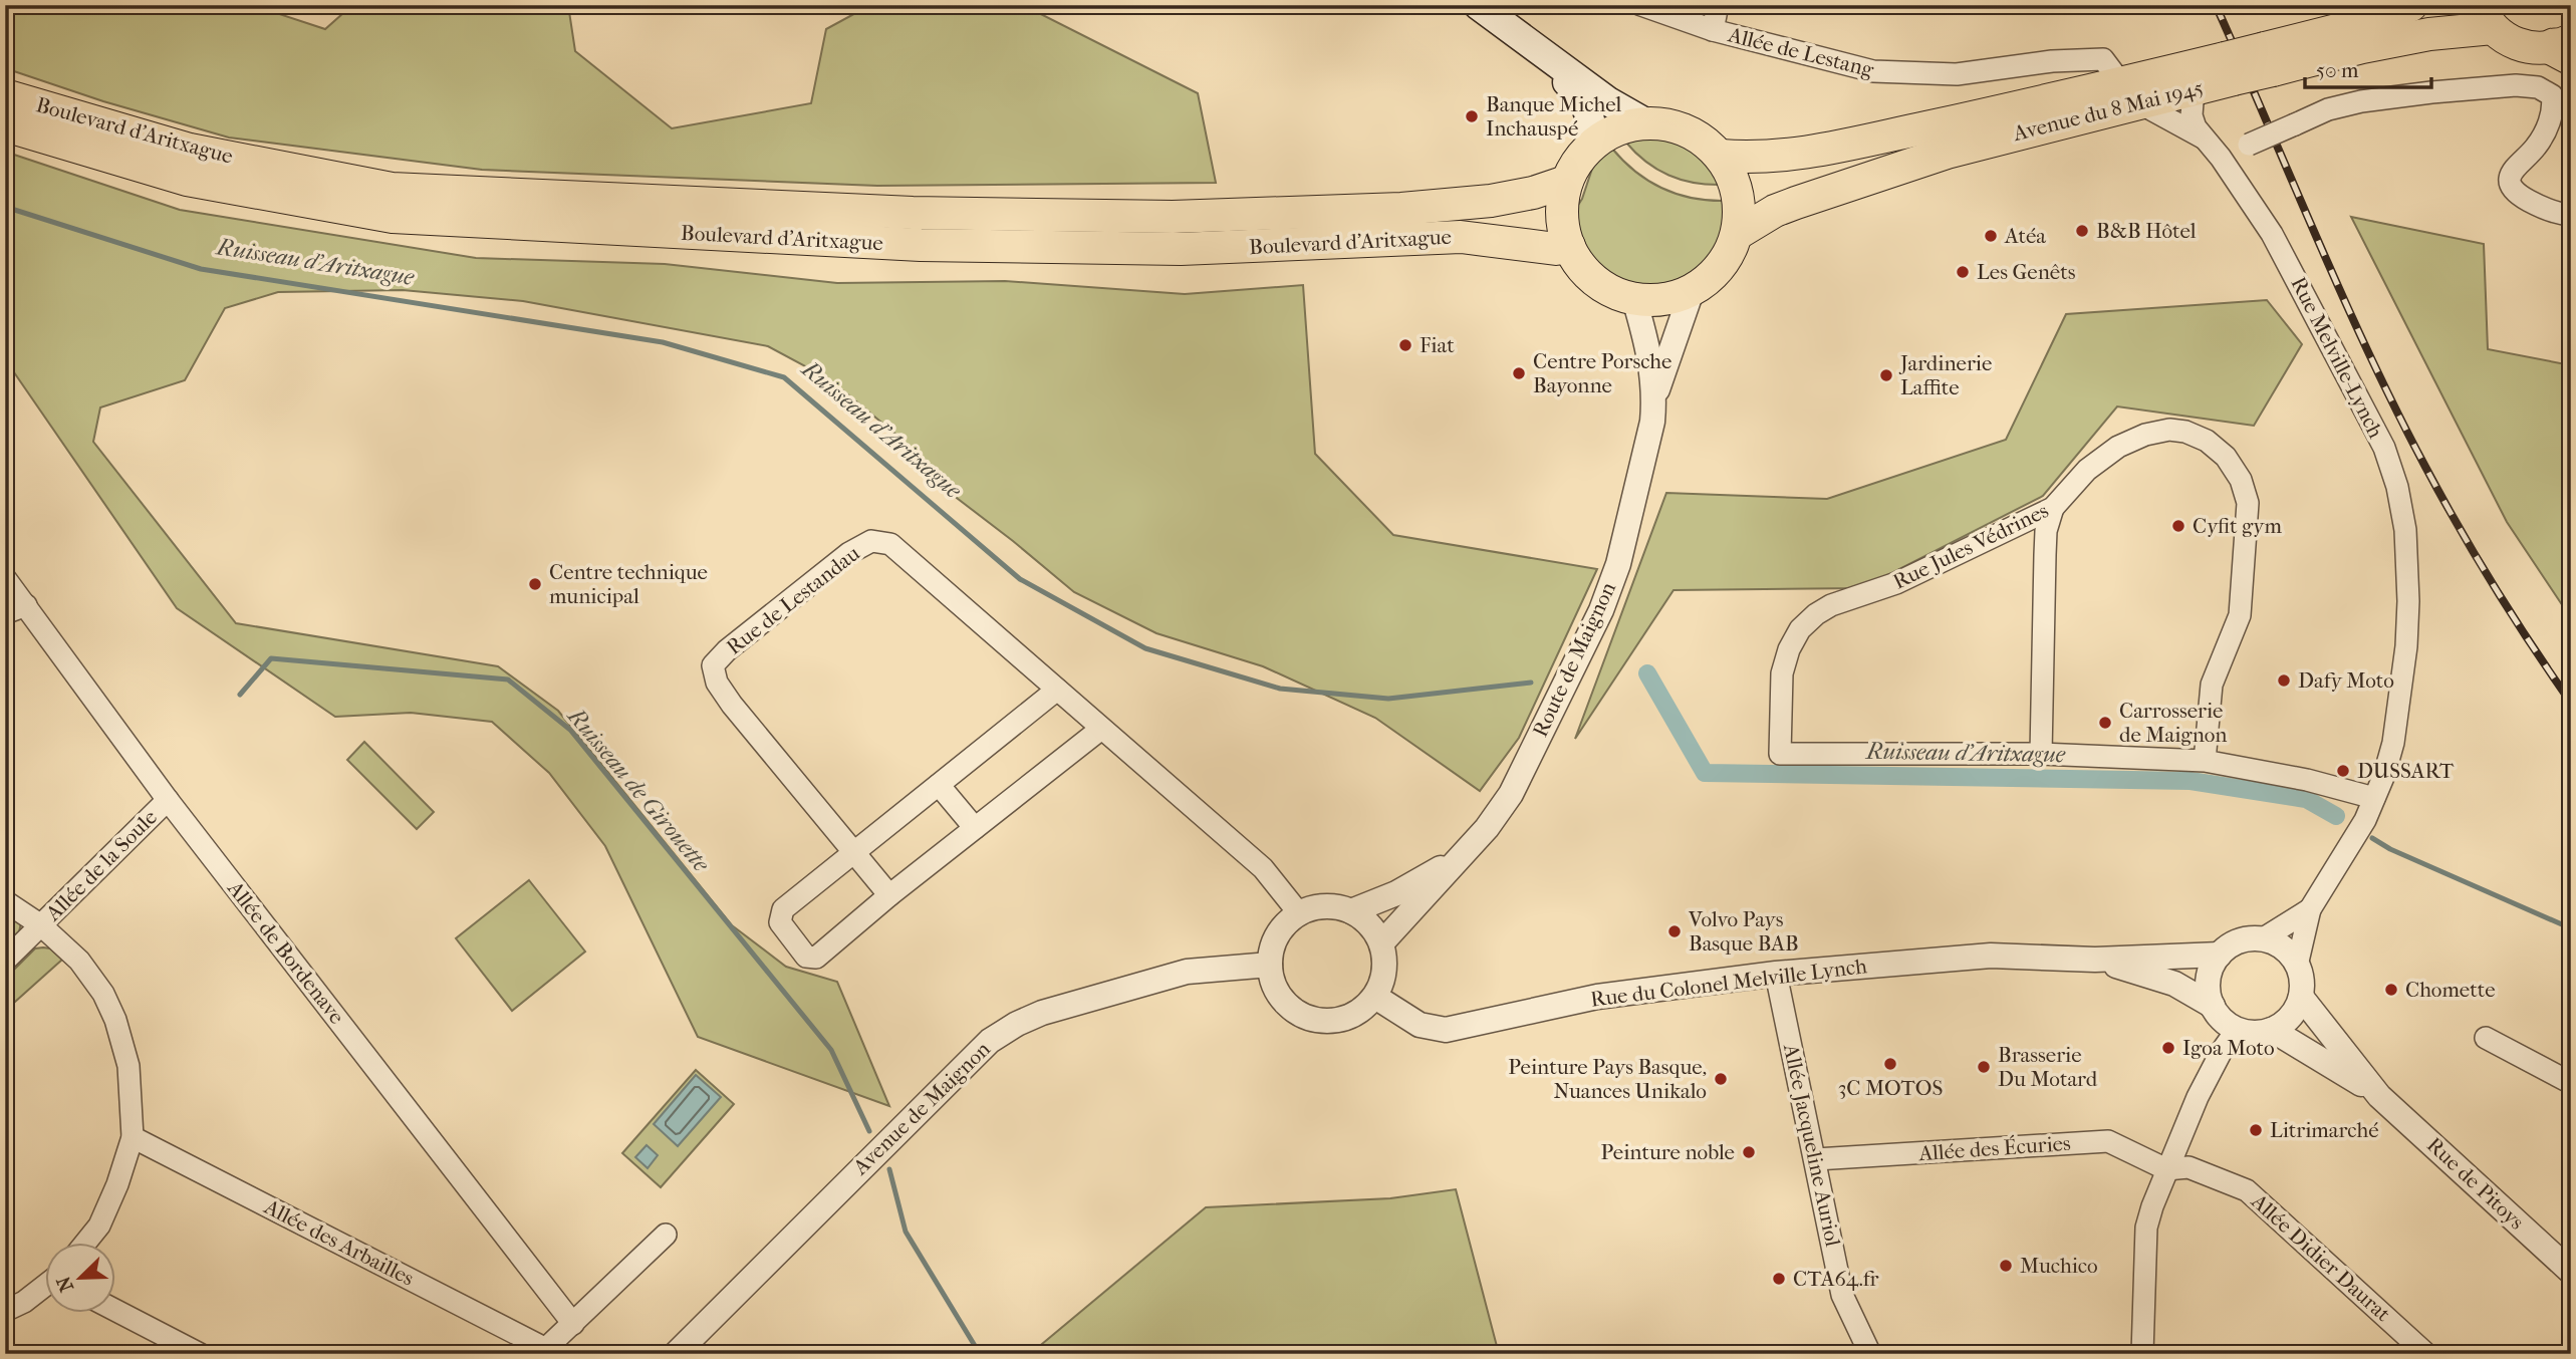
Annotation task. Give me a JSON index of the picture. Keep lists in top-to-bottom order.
{
  "streets": {
    "main road": ["Avenue du 8 Mai 1945", "Boulevard d'Aritxague"],
    "street": [
      "Allée de Lestang",
      "Rue Melville-Lynch",
      "Rue Jules Védrines",
      "Rue de Lestandau",
      "Route de Maignon",
      "Allée de la Soule",
      "Allée de Bordenave",
      "Rue du Colonel Melville Lynch",
      "Avenue de Maignon",
      "Allée Jacqueline Auriol",
      "Allée des Écuries",
      "Rue de Pitoys",
      "Allée des Arbailles",
      "Allée Didier Daurat"
    ]
  },
  "crossings": [
    ["Allée de Lestang", "Avenue du 8 Mai 1945"],
    ["Allée de Lestang", "Rue Melville-Lynch"],
    ["Avenue du 8 Mai 1945", "Boulevard d'Aritxague"],
    ["Avenue du 8 Mai 1945", "Rue Melville-Lynch"],
    ["Avenue du 8 Mai 1945", "Route de Maignon"],
    ["Boulevard d'Aritxague", "Route de Maignon"],
    ["Rue de Lestandau", "Route de Maignon"],
    ["Rue de Lestandau", "Rue du Colonel Melville Lynch"],
    ["Rue de Lestandau", "Avenue de Maignon"],
    ["Route de Maignon", "Rue du Colonel Melville Lynch"],
    ["Route de Maignon", "Avenue de Maignon"],
    ["Allée de la Soule", "Allée de Bordenave"],
    ["Rue du Colonel Melville Lynch", "Avenue de Maignon"],
    ["Rue du Colonel Melville Lynch", "Allée Jacqueline Auriol"],
    ["Allée Jacqueline Auriol", "Allée des Écuries"],
    ["Allée des Écuries", "Allée Didier Daurat"]
  ],
  "water": ["Ruisseau d'Aritxague", "Ruisseau de Girouette"],
  "places": [
    "Banque Michel Inchauspé",
    "B&B Hôtel",
    "Atéa",
    "Les Genêts",
    "Fiat",
    "Centre Porsche Bayonne",
    "Jardinerie Laffite",
    "Cyfit gym",
    "Centre technique municipal",
    "Dafy Moto",
    "Carrosserie de Maignon",
    "DUSSART",
    "Volvo Pays Basque BAB",
    "Chomette",
    "Igoa Moto",
    "3C MOTOS",
    "Brasserie Du Motard",
    "Peinture Pays Basque, Nuances Unikalo",
    "Litrimarché",
    "Peinture noble",
    "Muchico",
    "CTA64.fr"
  ],
  "scale_bar": "50 m",
  "north": "bottom left"
}
